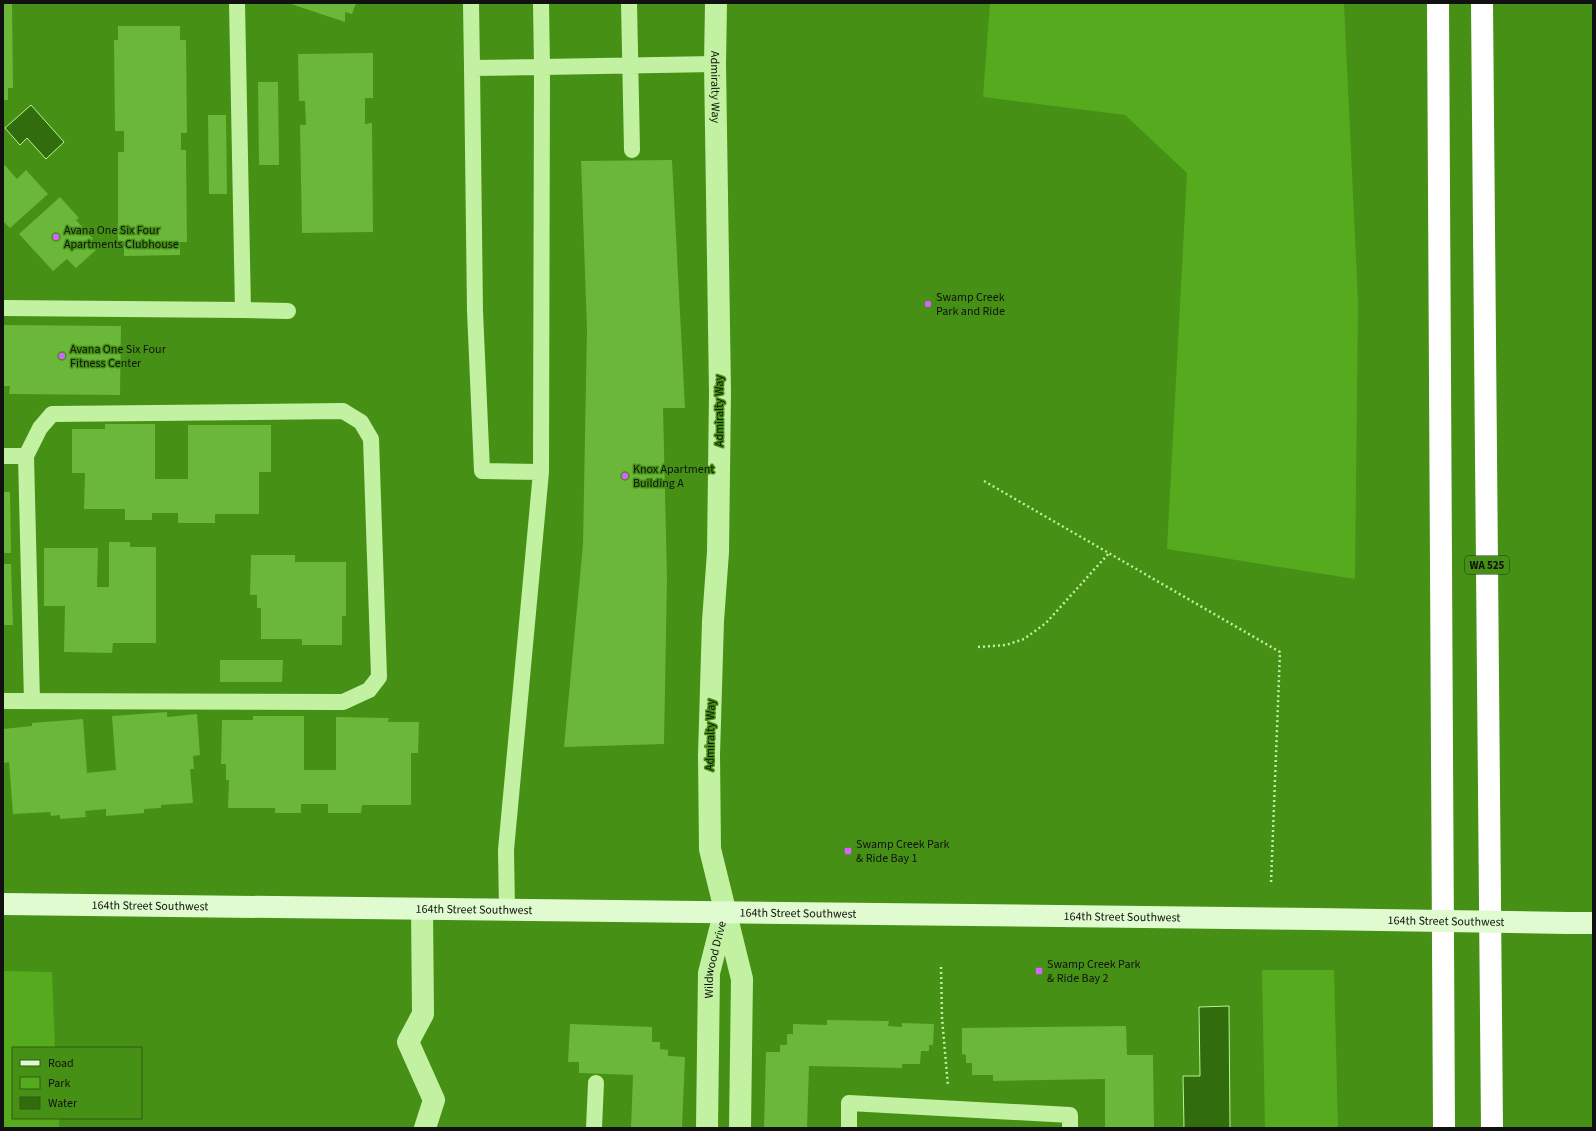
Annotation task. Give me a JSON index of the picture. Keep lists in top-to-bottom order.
{
  "streets": {
    "highway": ["WA 525"],
    "main road": ["164th Street Southwest"],
    "street": ["Admiralty Way", "Wildwood Drive"]
  },
  "crossings": [
    ["Admiralty Way", "164th Street Southwest"],
    ["Admiralty Way", "Wildwood Drive"],
    ["164th Street Southwest", "Wildwood Drive"]
  ],
  "places": {
    "other": [
      "Avana One Six Four Apartments Clubhouse",
      "Swamp Creek Park and Ride",
      "Avana One Six Four Fitness Center",
      "Knox Apartment Building A"
    ],
    "transit": ["Swamp Creek Park & Ride Bay 1", "Swamp Creek Park & Ride Bay 2"]
  },
  "legend": ["Road", "Park", "Water"]
}
